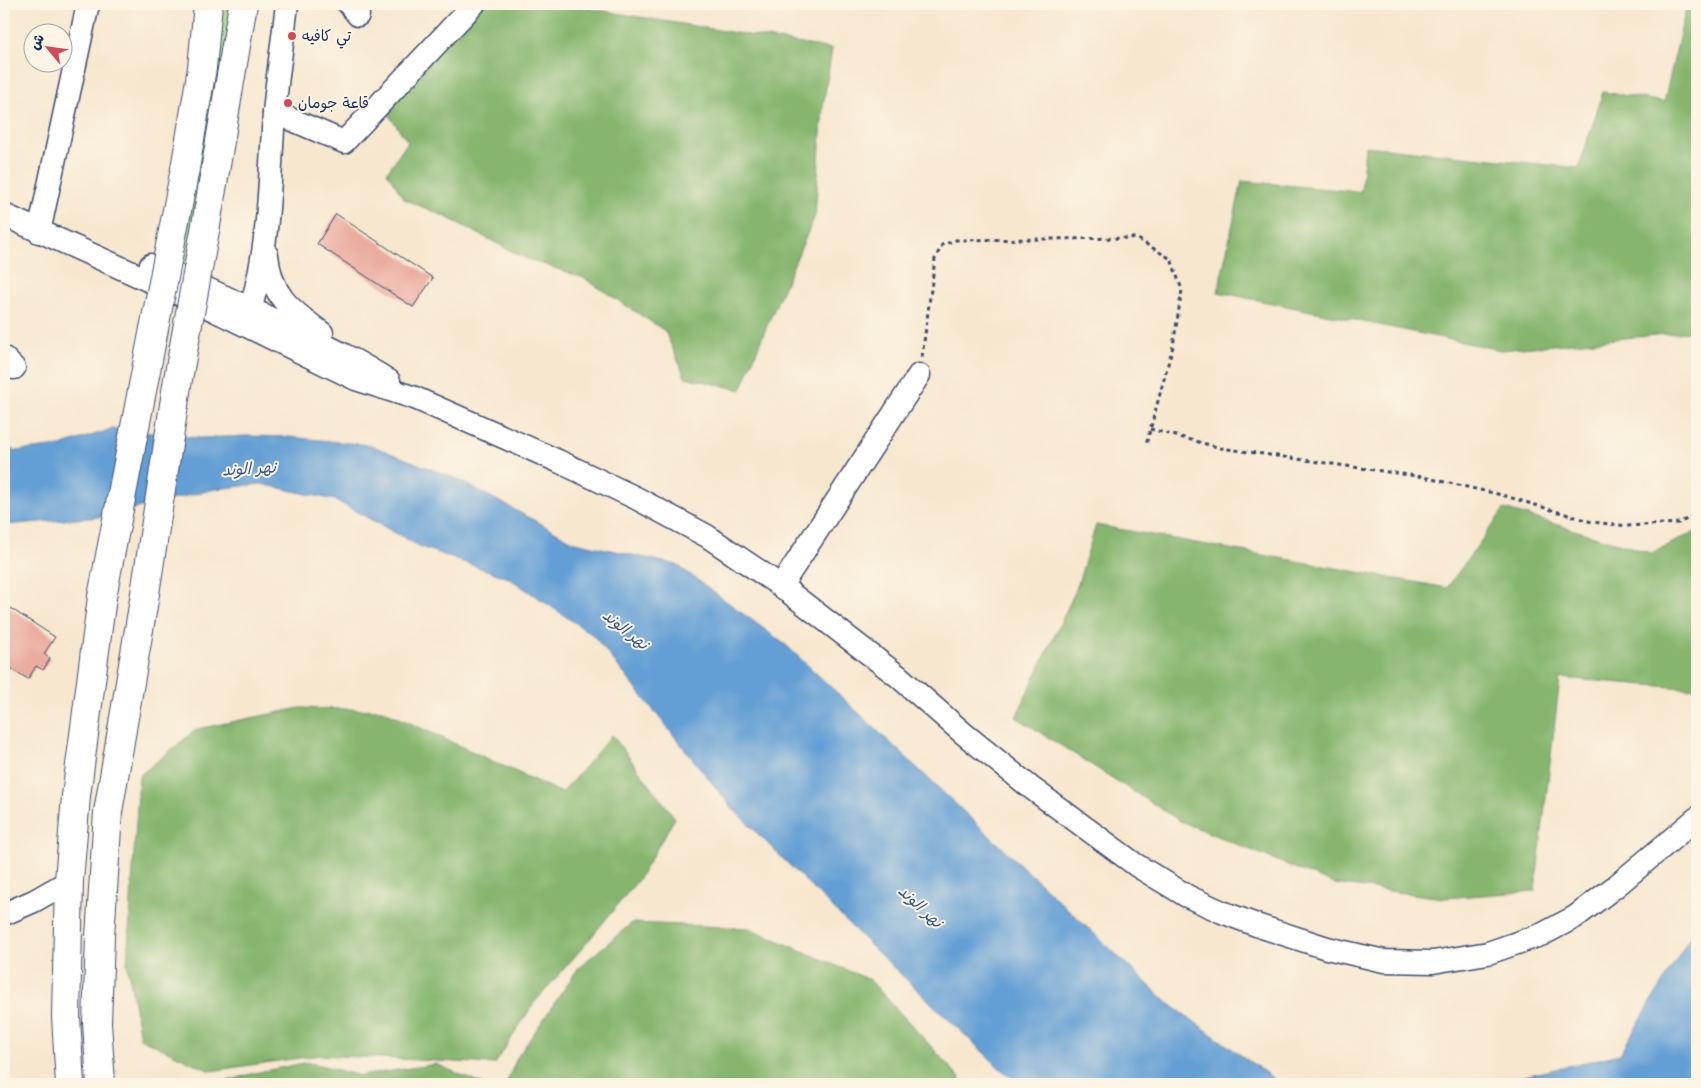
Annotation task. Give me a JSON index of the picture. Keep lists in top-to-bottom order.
{
  "water": ["نهر الوند"],
  "places": ["تي كافيه", "قاعة جومان"],
  "north": "top left"
}
